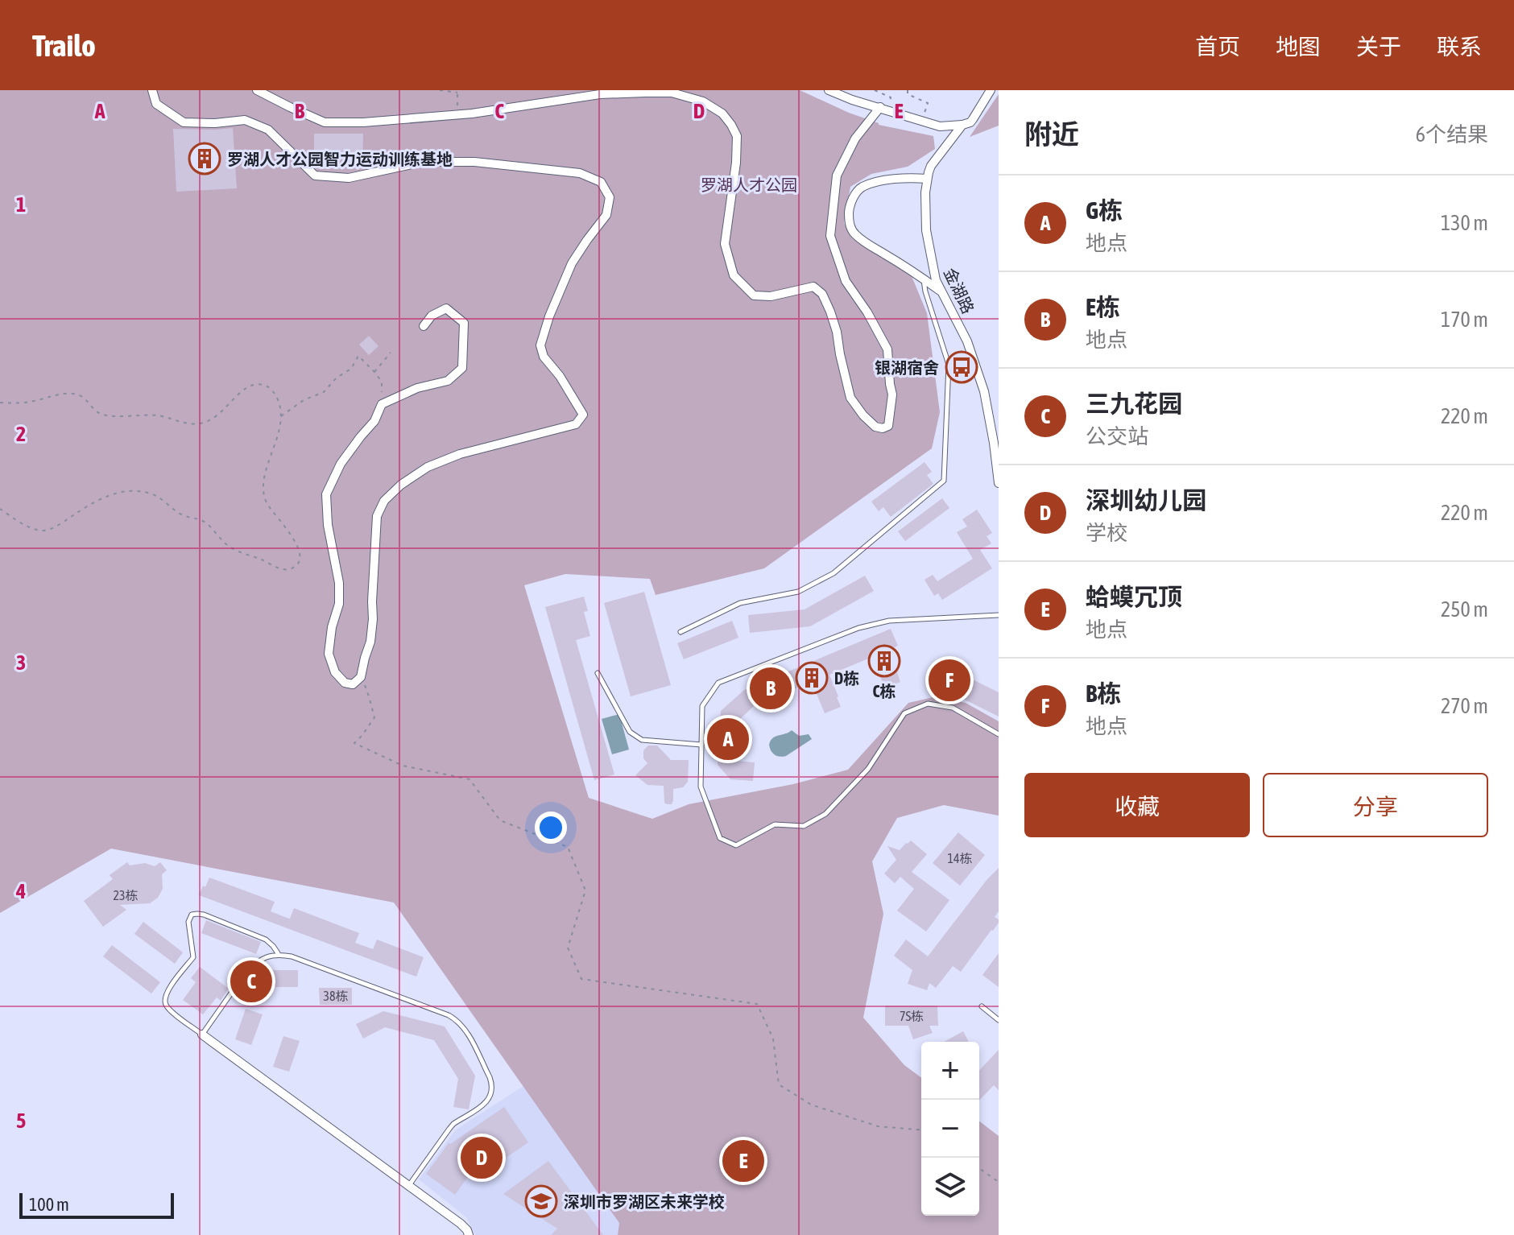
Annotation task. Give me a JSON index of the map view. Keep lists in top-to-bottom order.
{
  "streets": {
    "street": ["金湖路"]
  },
  "parks": ["罗湖人才公园"],
  "places": {
    "building": ["罗湖人才公园智力运动训练基地", "C栋", "D栋"],
    "bus stop": ["银湖宿舍"],
    "school or university": ["深圳市罗湖区未来学校"]
  },
  "house_numbers": [
    "14栋",
    "23栋",
    "38栋",
    "7S栋"
  ],
  "scale_bar": "100 m",
  "page": {
    "header": "Trailo",
    "nav": [
      "首页",
      "地图",
      "关于",
      "联系"
    ],
    "heading": ["附近", "6个结果"],
    "list": [
      {
        "mark": "A",
        "name": "G栋",
        "note": "地点",
        "value": "130 m"
      },
      {
        "mark": "B",
        "name": "E栋",
        "note": "地点",
        "value": "170 m"
      },
      {
        "mark": "C",
        "name": "三九花园",
        "note": "公交站",
        "value": "220 m"
      },
      {
        "mark": "D",
        "name": "深圳幼儿园",
        "note": "学校",
        "value": "220 m"
      },
      {
        "mark": "E",
        "name": "蛤蟆冗顶",
        "note": "地点",
        "value": "250 m"
      },
      {
        "mark": "F",
        "name": "B栋",
        "note": "地点",
        "value": "270 m"
      }
    ],
    "pins": [
      "F",
      "B",
      "A",
      "C",
      "D",
      "E"
    ],
    "buttons": ["收藏", "分享"],
    "map_buttons": ["+", "−"],
    "scale": "100 m"
  },
  "grid": {
    "columns": [
      "A",
      "B",
      "C",
      "D",
      "E"
    ],
    "rows": [
      "1",
      "2",
      "3",
      "4",
      "5"
    ]
  }
}
